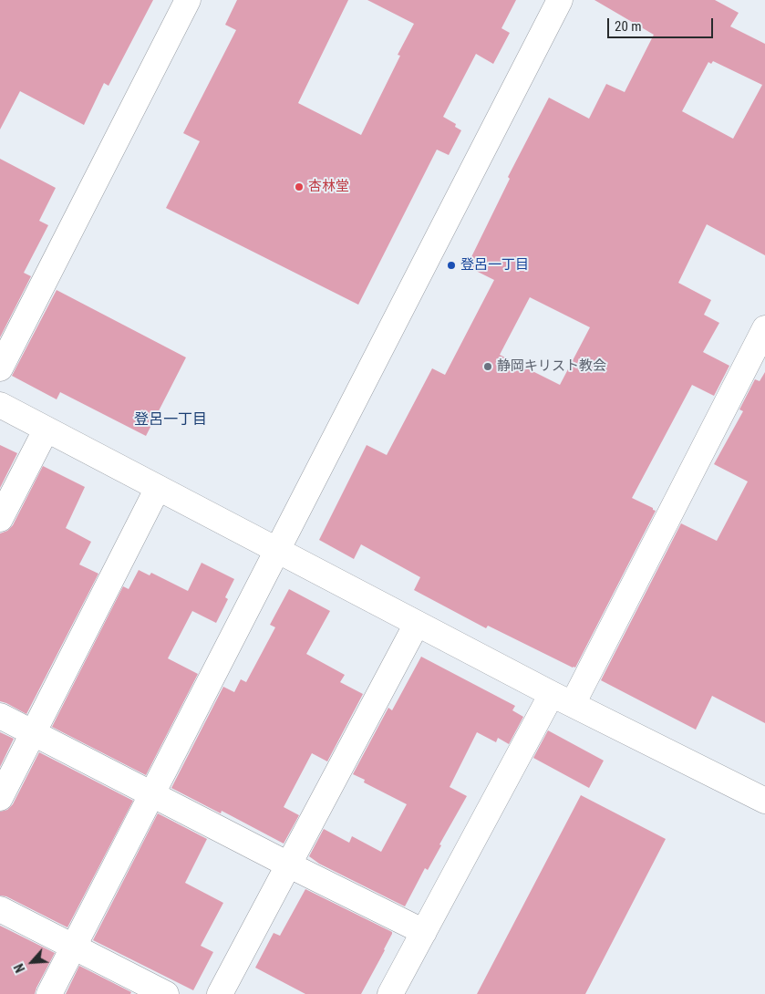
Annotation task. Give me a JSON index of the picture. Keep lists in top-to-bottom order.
{
  "districts": ["登呂一丁目"],
  "places": ["杏林堂", "登呂一丁目", "静岡キリスト教会"],
  "scale_bar": "20 m",
  "north": "bottom left"
}
